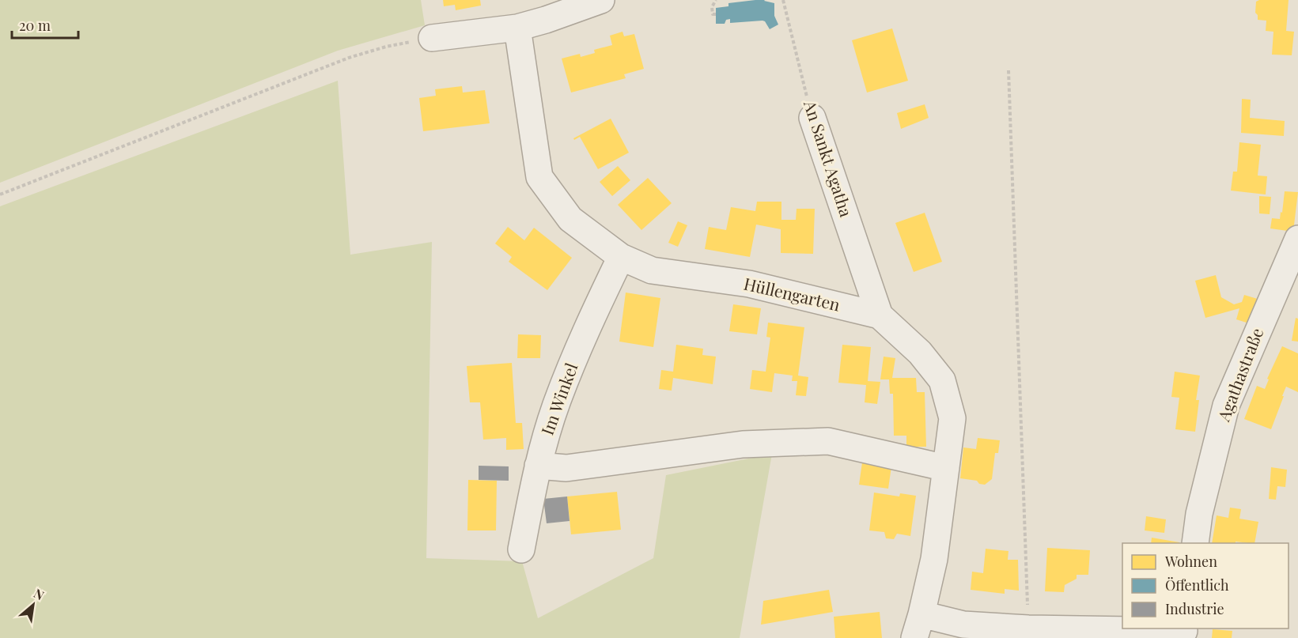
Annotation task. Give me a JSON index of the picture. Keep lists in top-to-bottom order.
{
  "streets": {
    "street": [
      "An Sankt Agatha",
      "Hüllengarten",
      "Agathastraße",
      "Im Winkel"
    ]
  },
  "crossings": [
    ["An Sankt Agatha", "Hüllengarten"],
    ["Hüllengarten", "Im Winkel"]
  ],
  "legend": ["Wohnen", "Öffentlich", "Industrie"],
  "scale_bar": "20 m",
  "north": "top right"
}
